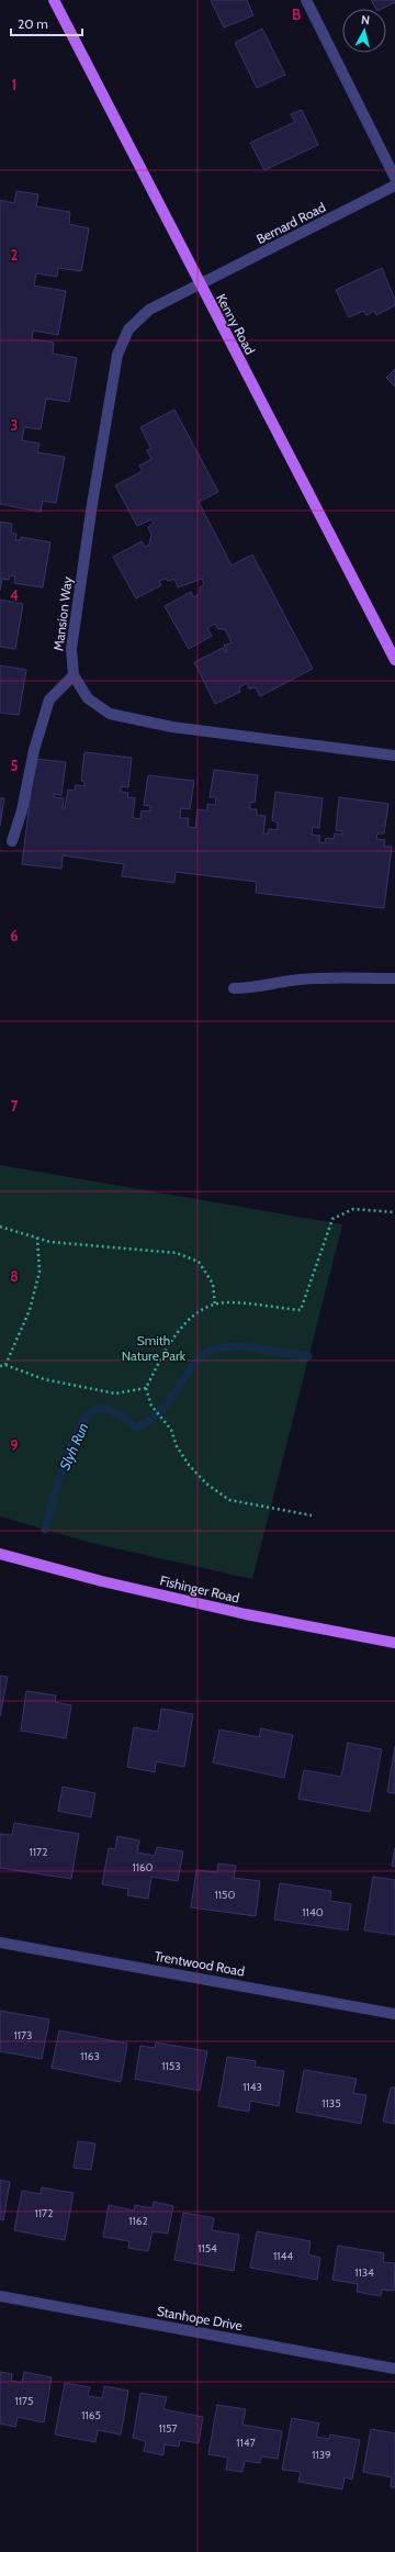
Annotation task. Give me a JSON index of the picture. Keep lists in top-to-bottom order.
{
  "streets": {
    "main road": ["Kenny Road", "Fishinger Road"],
    "street": [
      "Bernard Road",
      "Mansion Way",
      "Trentwood Road",
      "Stanhope Drive"
    ]
  },
  "crossings": [
    ["Bernard Road", "Kenny Road"],
    ["Bernard Road", "Mansion Way"],
    ["Kenny Road", "Mansion Way"]
  ],
  "water": ["Slyh Run"],
  "parks": ["Smith Nature Park"],
  "house_numbers": [
    "1172",
    "1160",
    "1150",
    "1140",
    "1173",
    "1163",
    "1153",
    "1143",
    "1135",
    "1172",
    "1162",
    "1154",
    "1144",
    "1134",
    "1175",
    "1165",
    "1157",
    "1147",
    "1139"
  ],
  "scale_bar": "20 m",
  "north": "top",
  "grid": {
    "columns": ["B"],
    "rows": [
      "1",
      "2",
      "3",
      "4",
      "5",
      "6",
      "7",
      "8",
      "9"
    ]
  }
}
